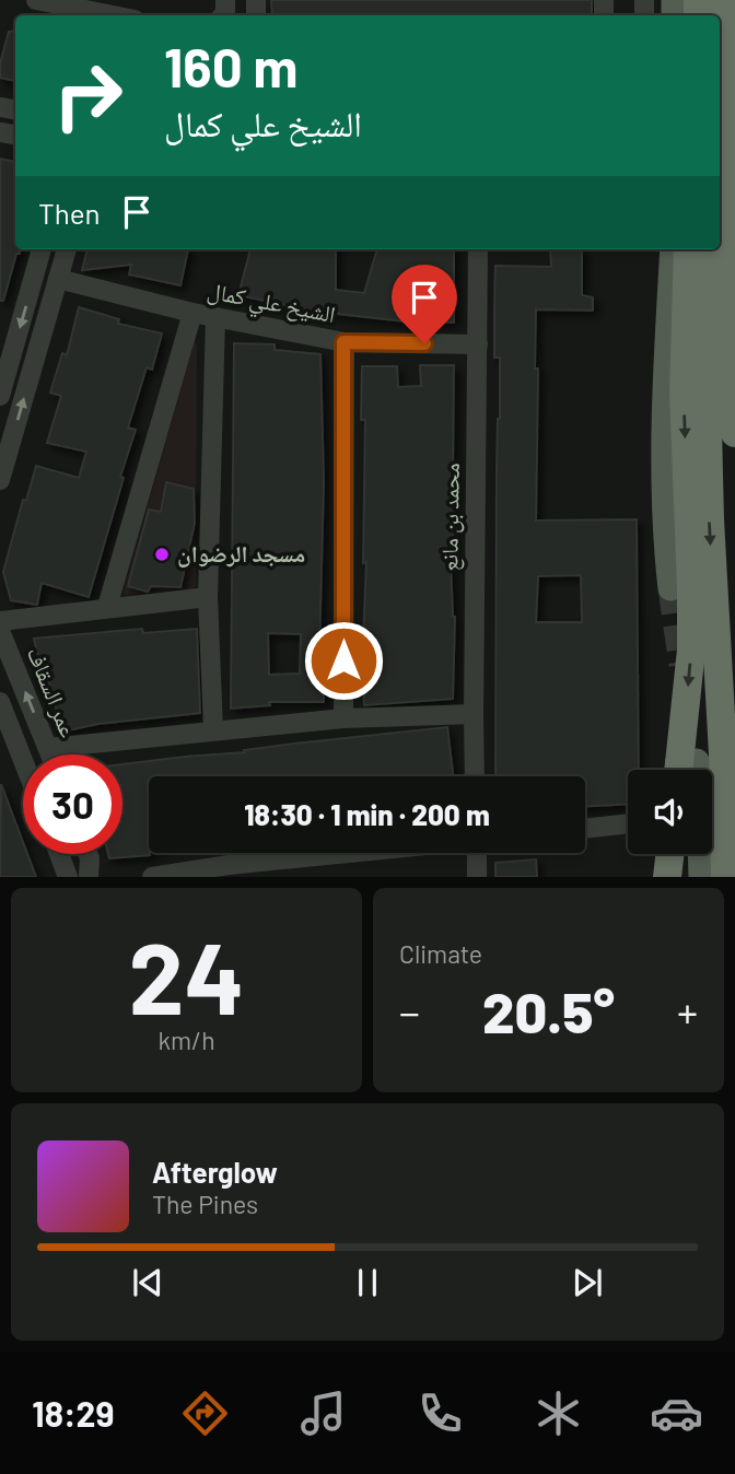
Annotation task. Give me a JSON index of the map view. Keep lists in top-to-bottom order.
{
  "streets": {
    "street": ["الشيخ علي كمال", "محمد بن مانع", "عمر السقاف"]
  },
  "crossings": [
    ["الشيخ علي كمال", "محمد بن مانع"]
  ],
  "places": ["مسجد الرضوان"],
  "page": {
    "turn": ["160 m", "الشيخ علي كمال"],
    "then": "Then",
    "limit": "30",
    "trip": "18:30 · 1 min · 200 m",
    "tile": [
      ["24", "km/h"],
      "Climate"
    ],
    "heat": ["−", "20.5°", "+"],
    "song": ["Afterglow", "The Pines"],
    "tabs": "18:29"
  }
}
